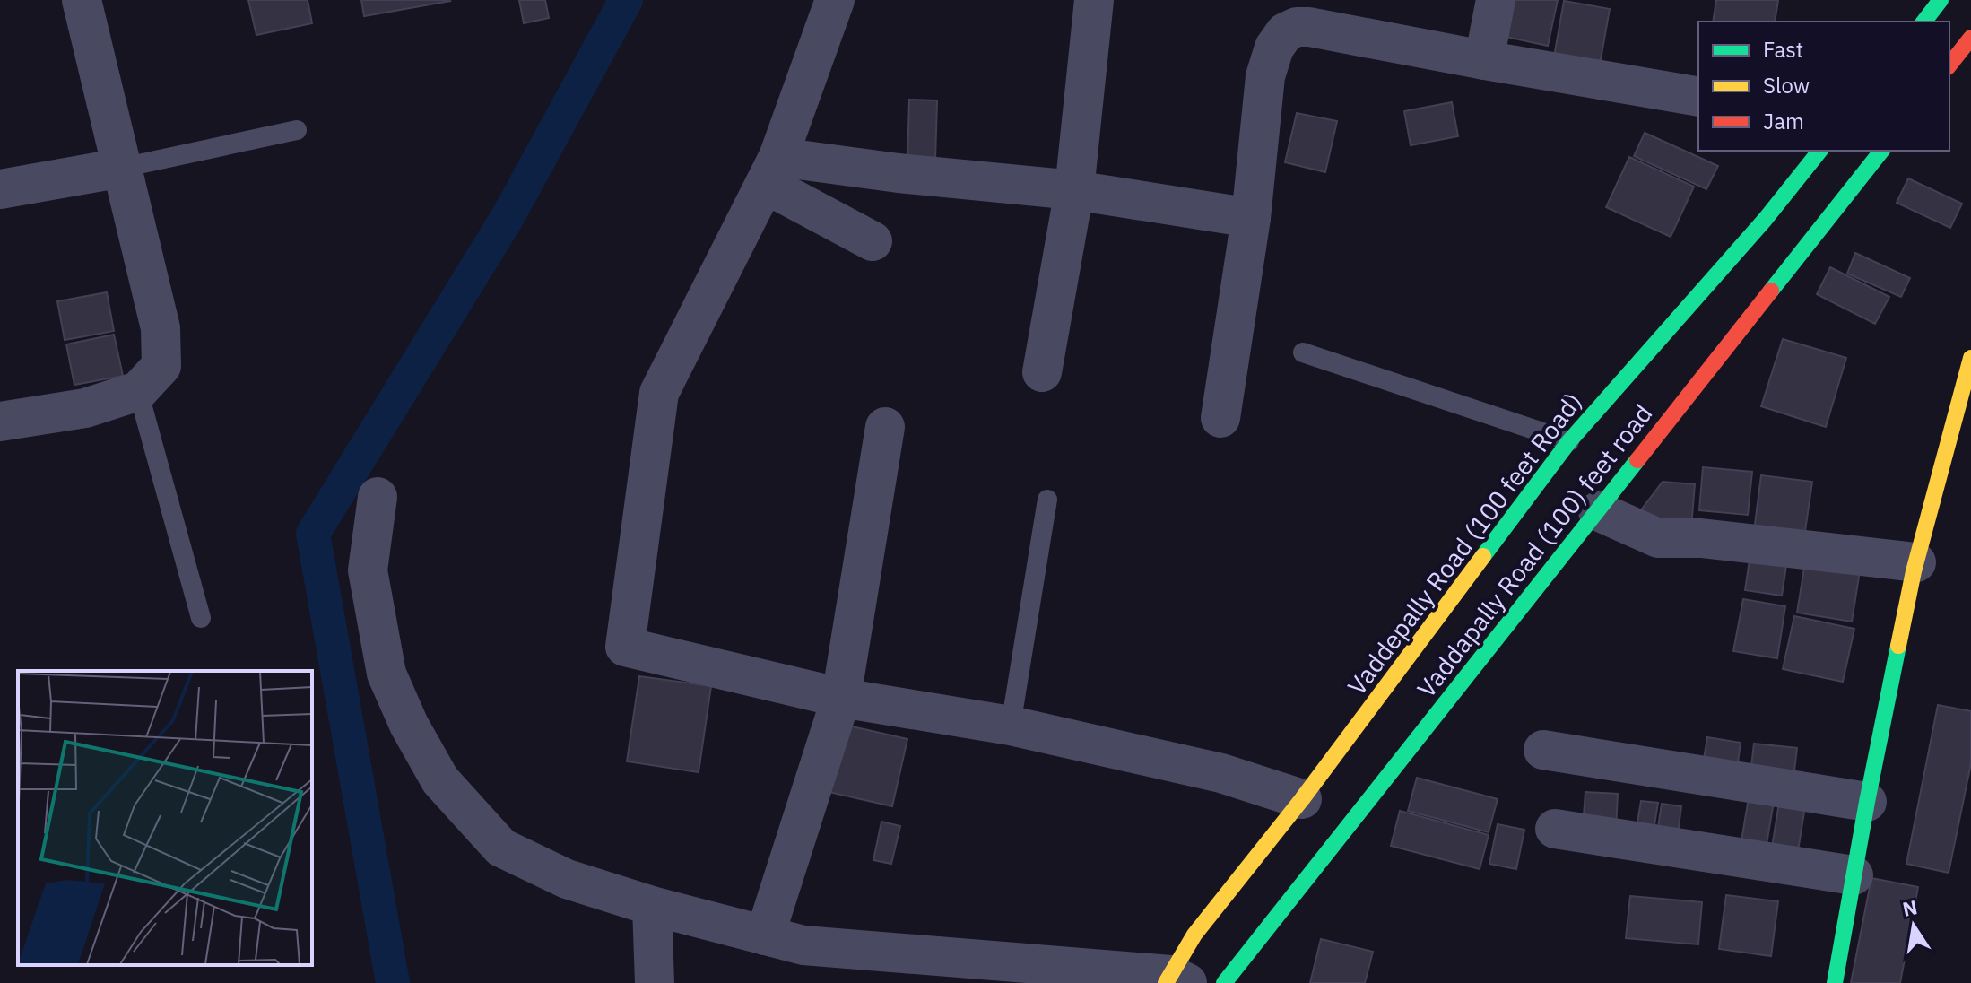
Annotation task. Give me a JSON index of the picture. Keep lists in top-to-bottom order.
{
  "streets": {
    "main road": ["Vaddepally Road (100 feet Road)", "Vaddapally Road (100) feet road"]
  },
  "legend": ["Fast", "Slow", "Jam"],
  "north": "top"
}
